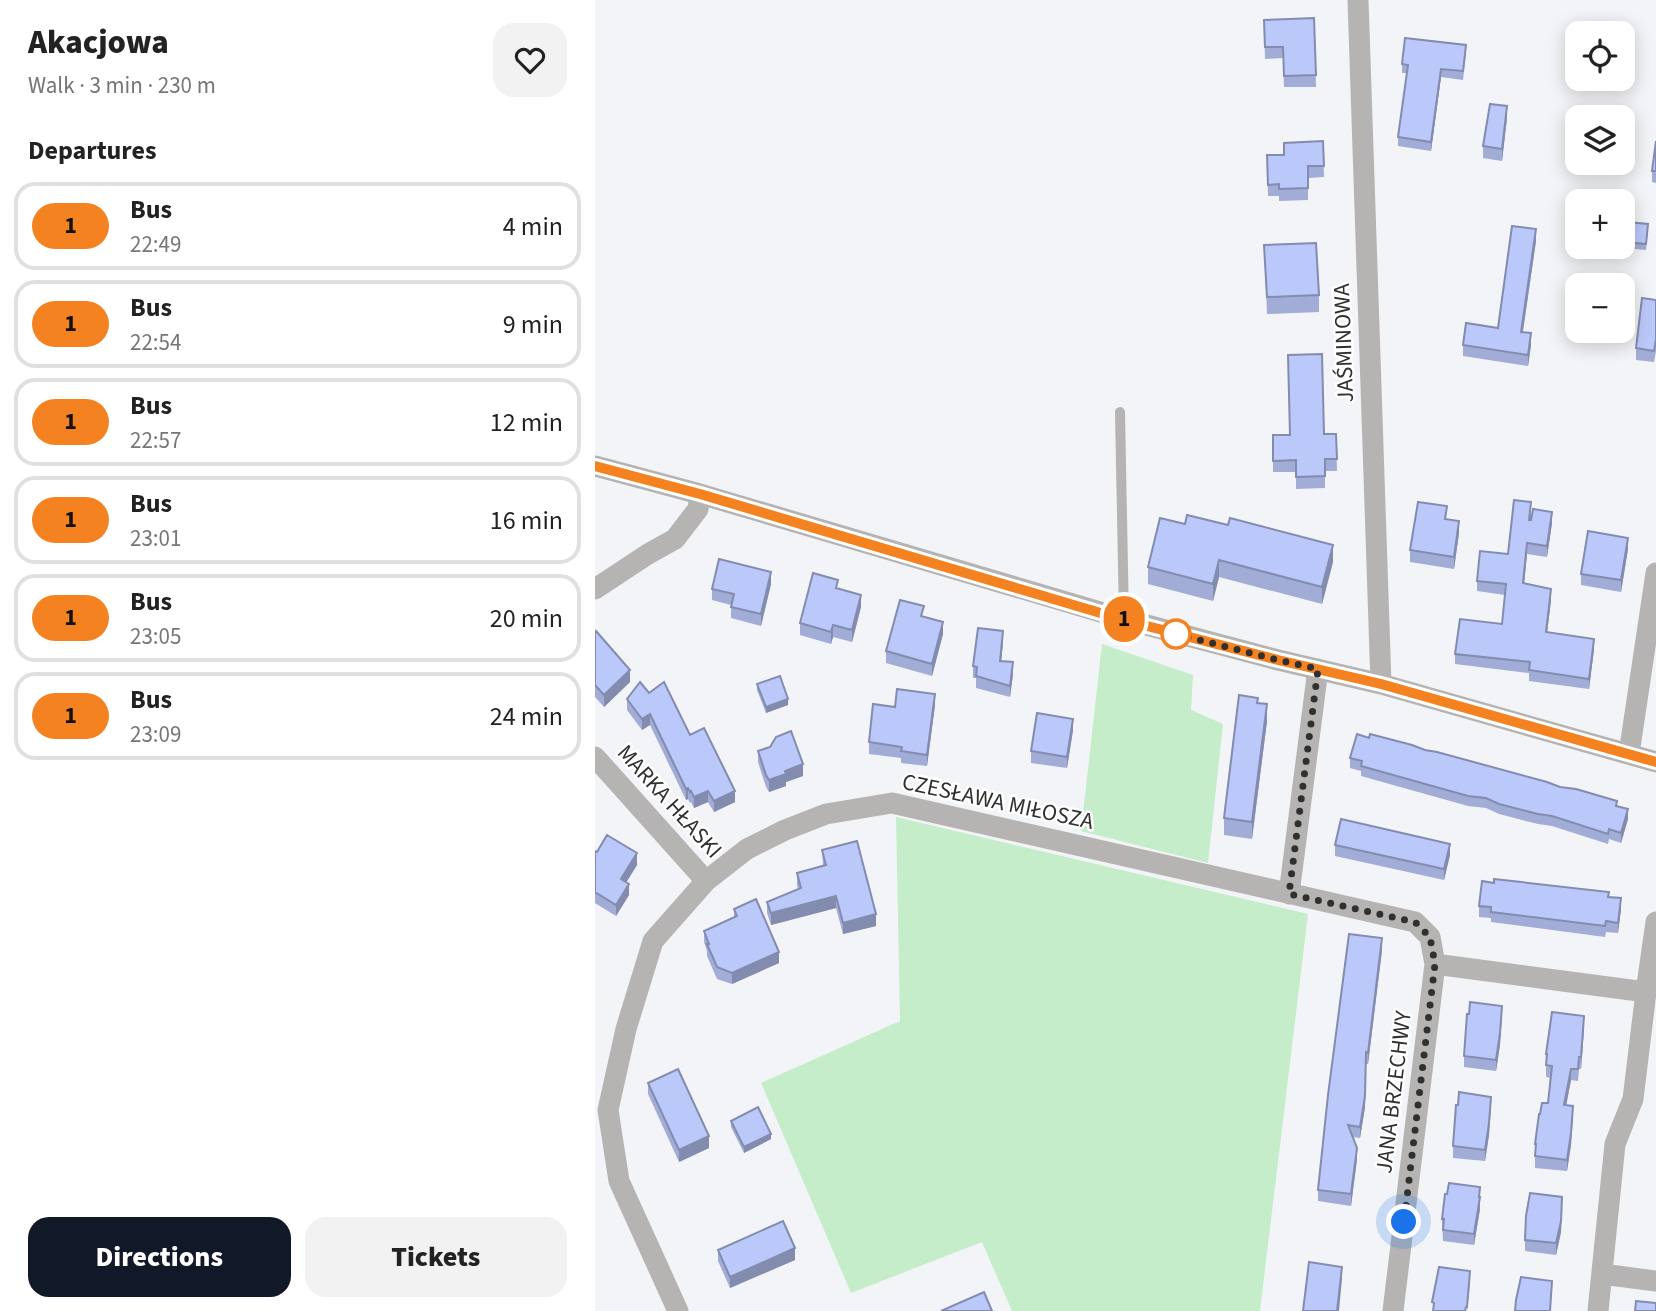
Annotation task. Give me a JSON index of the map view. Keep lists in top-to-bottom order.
{
  "streets": {
    "street": [
      "JAŚMINOWA",
      "MARKA HŁASKI",
      "CZESŁAWA MIŁOSZA",
      "JANA BRZECHWY"
    ]
  },
  "crossings": [
    ["MARKA HŁASKI", "CZESŁAWA MIŁOSZA"],
    ["CZESŁAWA MIŁOSZA", "JANA BRZECHWY"]
  ],
  "lines": ["bus line 1"],
  "page": {
    "heading": [
      ["Akacjowa", "Walk · 3 min · 230 m"],
      "Departures"
    ],
    "on_map": "1",
    "map_buttons": ["+", "−"],
    "list": [
      {
        "mark": "1",
        "name": "Bus",
        "note": "22:49",
        "value": "4 min"
      },
      {
        "mark": "1",
        "name": "Bus",
        "note": "22:54",
        "value": "9 min"
      },
      {
        "mark": "1",
        "name": "Bus",
        "note": "22:57",
        "value": "12 min"
      },
      {
        "mark": "1",
        "name": "Bus",
        "note": "23:01",
        "value": "16 min"
      },
      {
        "mark": "1",
        "name": "Bus",
        "note": "23:05",
        "value": "20 min"
      },
      {
        "mark": "1",
        "name": "Bus",
        "note": "23:09",
        "value": "24 min"
      }
    ],
    "buttons": ["Directions", "Tickets"]
  }
}
